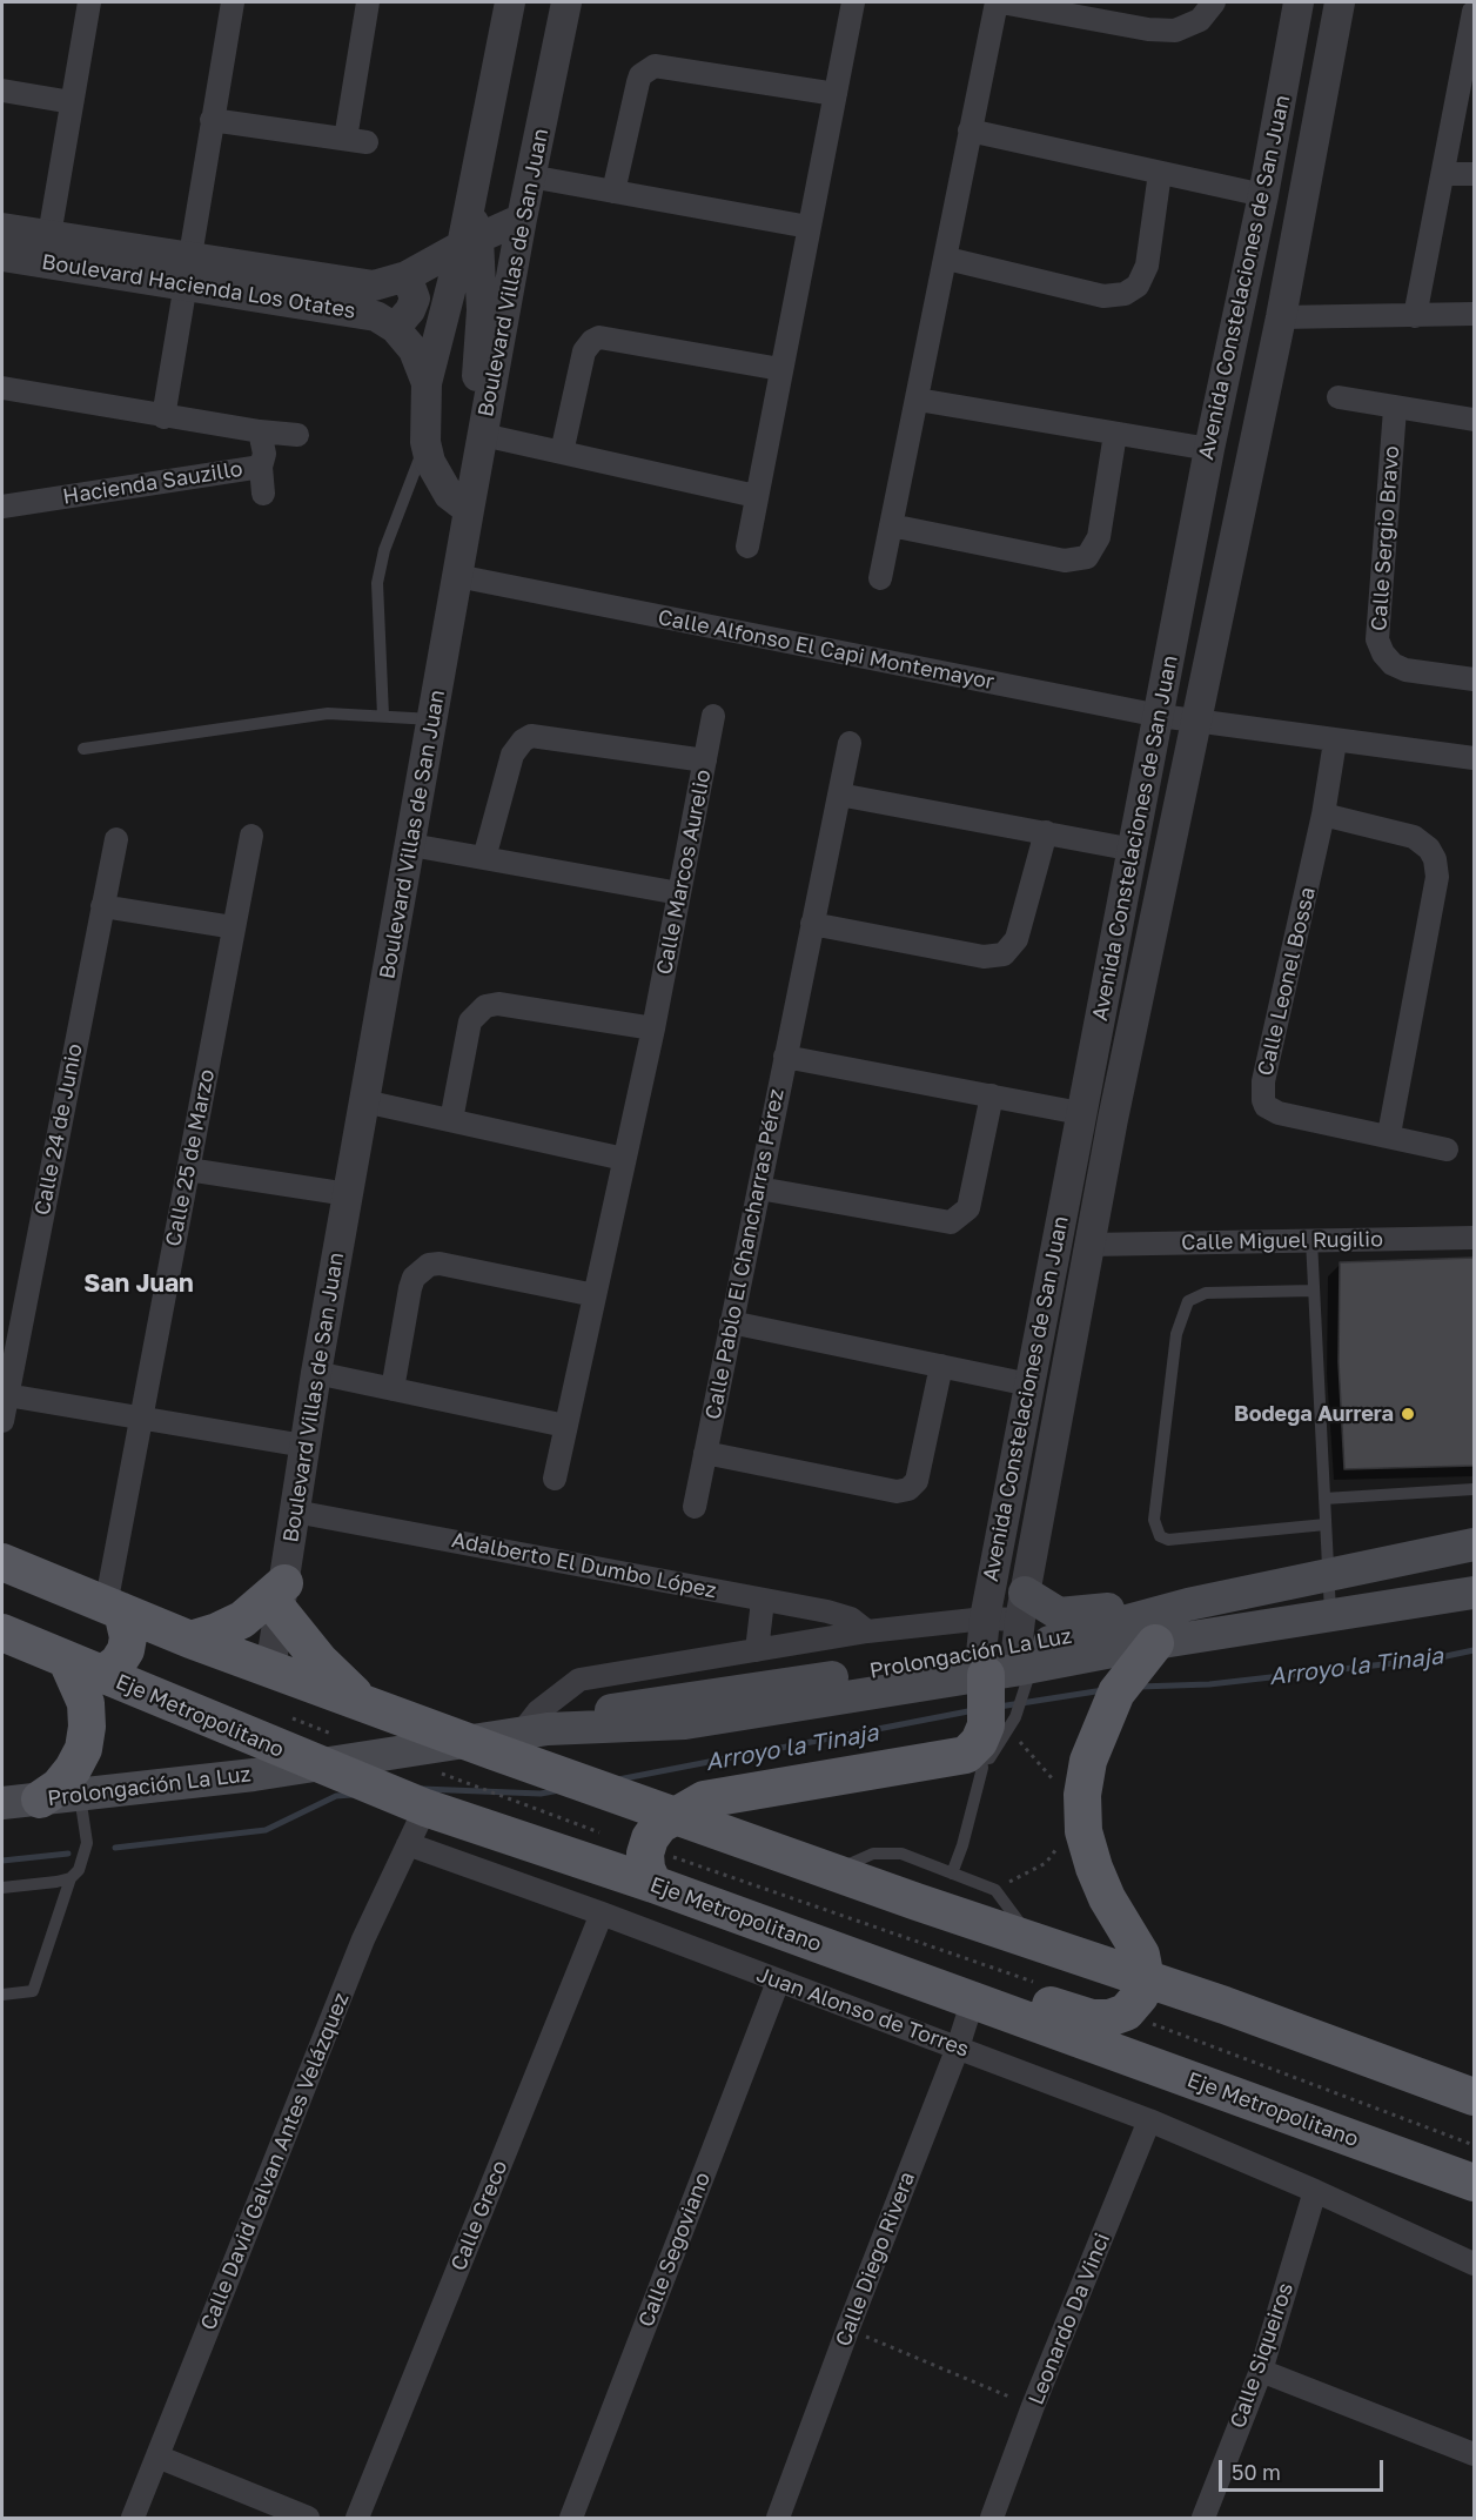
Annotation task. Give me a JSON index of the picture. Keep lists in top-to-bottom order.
{
  "streets": {
    "main road": ["Prolongación La Luz", "Eje Metropolitano"],
    "street": [
      "Boulevard Villas de San Juan",
      "Avenida Constelaciones de San Juan",
      "Boulevard Hacienda Los Otates",
      "Hacienda Sauzillo",
      "Calle Sergio Bravo",
      "Calle Alfonso El Capi Montemayor",
      "Calle Marcos Aurelio",
      "Calle Leonel Bossa",
      "Calle 24 de Junio",
      "Calle 25 de Marzo",
      "Calle Miguel Rugilio",
      "Calle Pablo El Chancharras Pérez",
      "Adalberto El Dumbo López",
      "Juan Alonso de Torres",
      "Calle David Galvan Antes Velázquez",
      "Calle Greco",
      "Calle Segoviano",
      "Calle Diego Rivera",
      "Leonardo Da Vinci",
      "Calle Siqueiros"
    ]
  },
  "crossings": [
    ["Boulevard Villas de San Juan", "Boulevard Hacienda Los Otates"],
    ["Boulevard Villas de San Juan", "Calle Alfonso El Capi Montemayor"],
    ["Boulevard Villas de San Juan", "Adalberto El Dumbo López"],
    ["Avenida Constelaciones de San Juan", "Calle Alfonso El Capi Montemayor"],
    ["Avenida Constelaciones de San Juan", "Calle Miguel Rugilio"],
    ["Avenida Constelaciones de San Juan", "Prolongación La Luz"],
    ["Calle Alfonso El Capi Montemayor", "Calle Leonel Bossa"],
    ["Prolongación La Luz", "Eje Metropolitano"],
    ["Eje Metropolitano", "Calle David Galvan Antes Velázquez"],
    ["Eje Metropolitano", "Calle Diego Rivera"],
    ["Juan Alonso de Torres", "Calle David Galvan Antes Velázquez"],
    ["Juan Alonso de Torres", "Calle Greco"],
    ["Juan Alonso de Torres", "Calle Segoviano"],
    ["Juan Alonso de Torres", "Calle Diego Rivera"],
    ["Juan Alonso de Torres", "Leonardo Da Vinci"],
    ["Juan Alonso de Torres", "Calle Siqueiros"]
  ],
  "districts": ["San Juan"],
  "water": ["Arroyo la Tinaja"],
  "places": ["Bodega Aurrera"],
  "scale_bar": "50 m"
}
